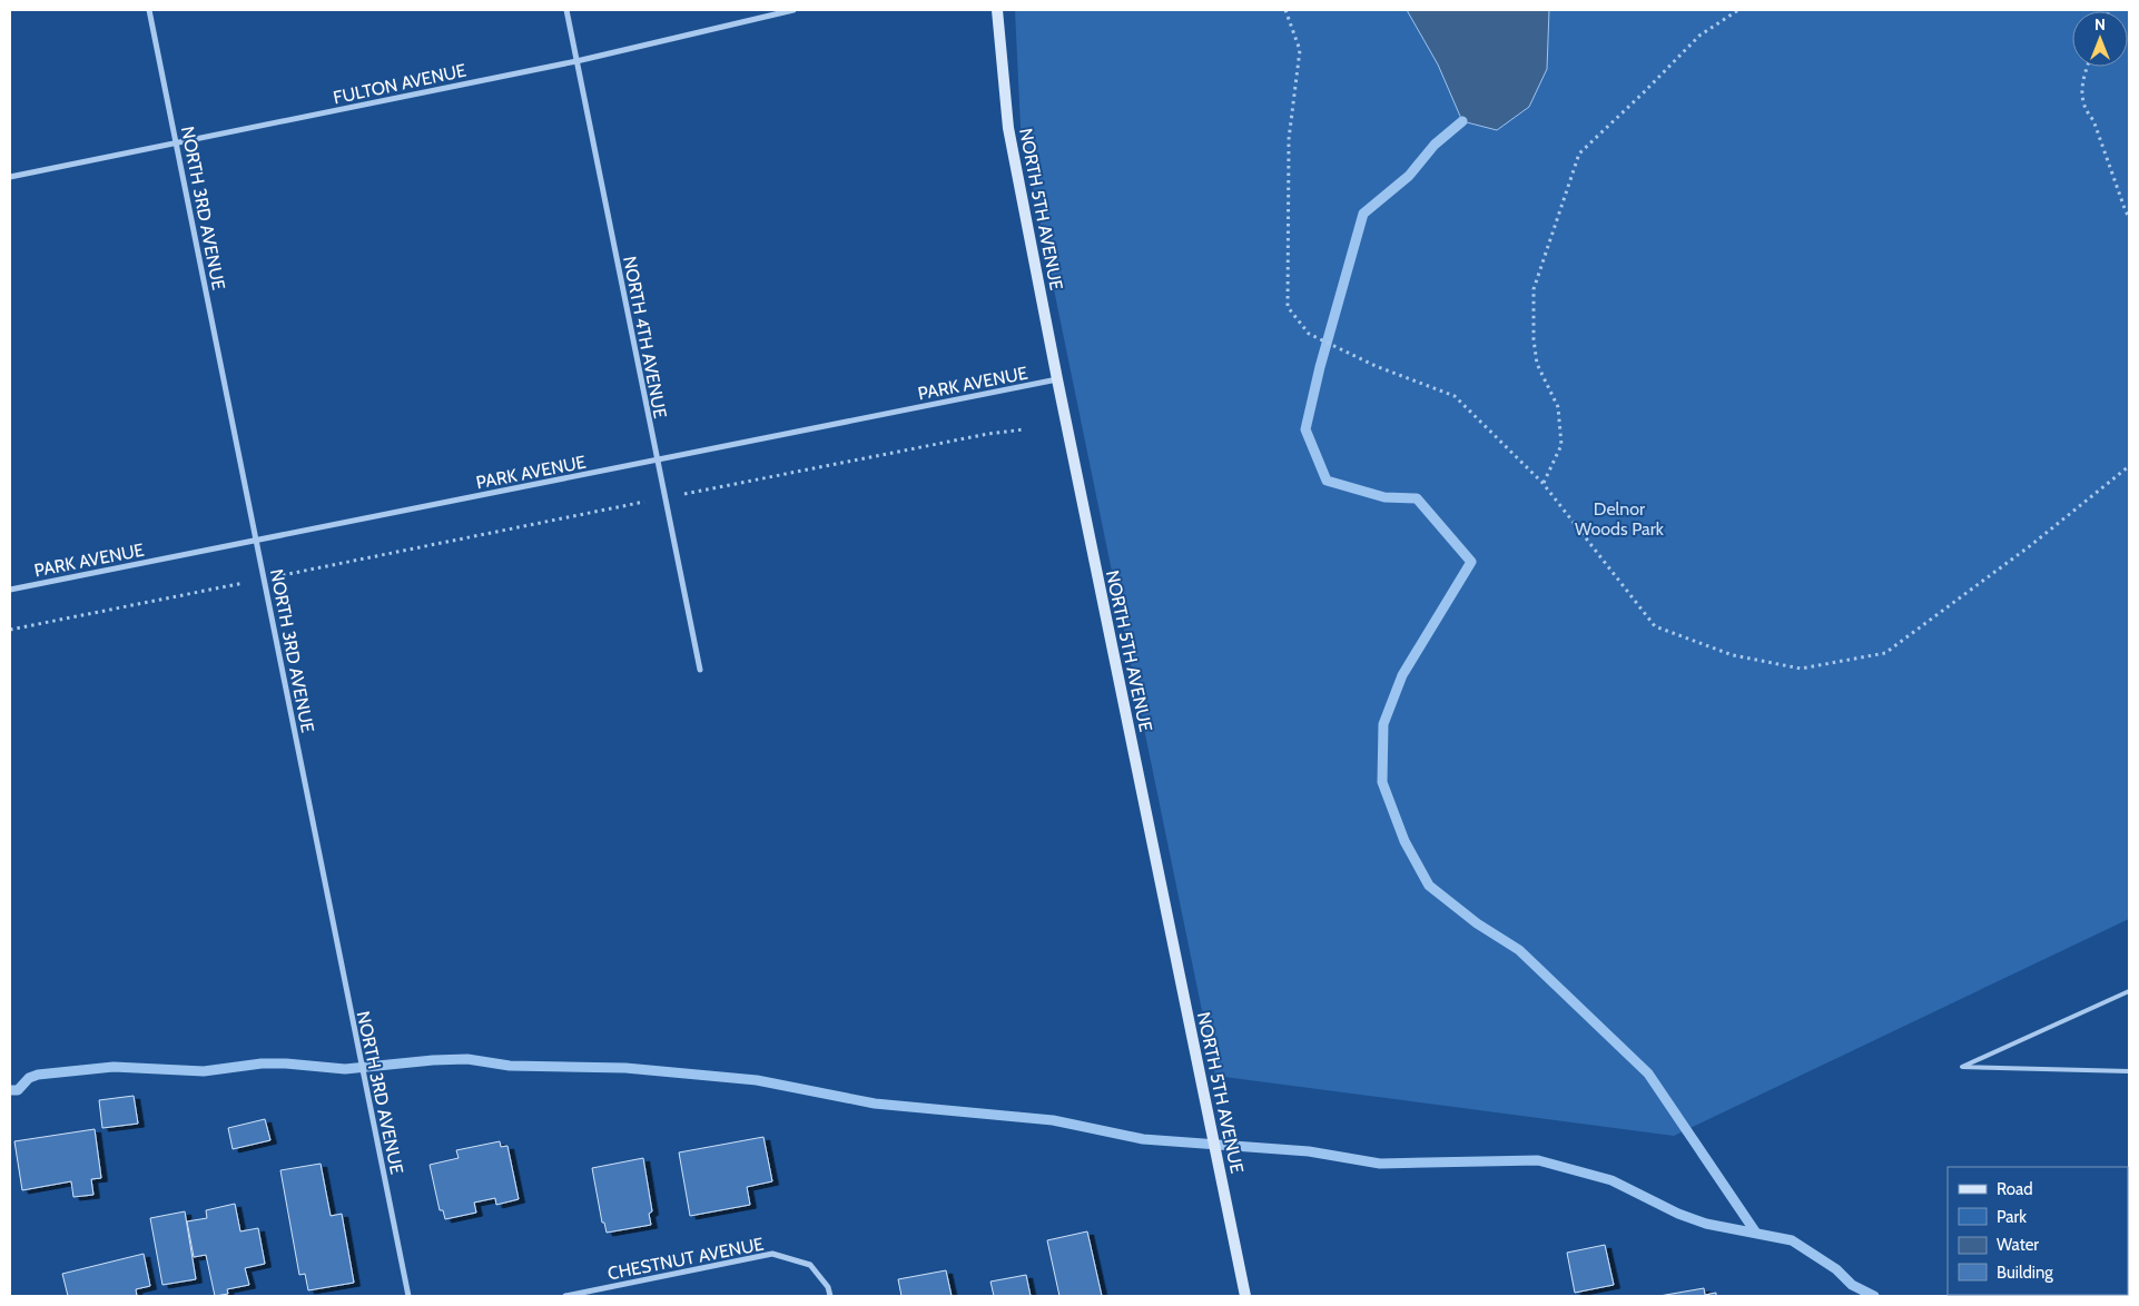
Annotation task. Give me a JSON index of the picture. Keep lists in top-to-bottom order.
{
  "streets": {
    "main road": ["NORTH 5TH AVENUE"],
    "street": [
      "FULTON AVENUE",
      "NORTH 3RD AVENUE",
      "NORTH 4TH AVENUE",
      "PARK AVENUE",
      "CHESTNUT AVENUE"
    ]
  },
  "crossings": [
    ["FULTON AVENUE", "NORTH 3RD AVENUE"],
    ["FULTON AVENUE", "NORTH 4TH AVENUE"],
    ["NORTH 3RD AVENUE", "PARK AVENUE"],
    ["NORTH 5TH AVENUE", "PARK AVENUE"],
    ["NORTH 4TH AVENUE", "PARK AVENUE"]
  ],
  "parks": ["Delnor Woods Park"],
  "legend": [
    "Road",
    "Park",
    "Water",
    "Building"
  ],
  "north": "top"
}
